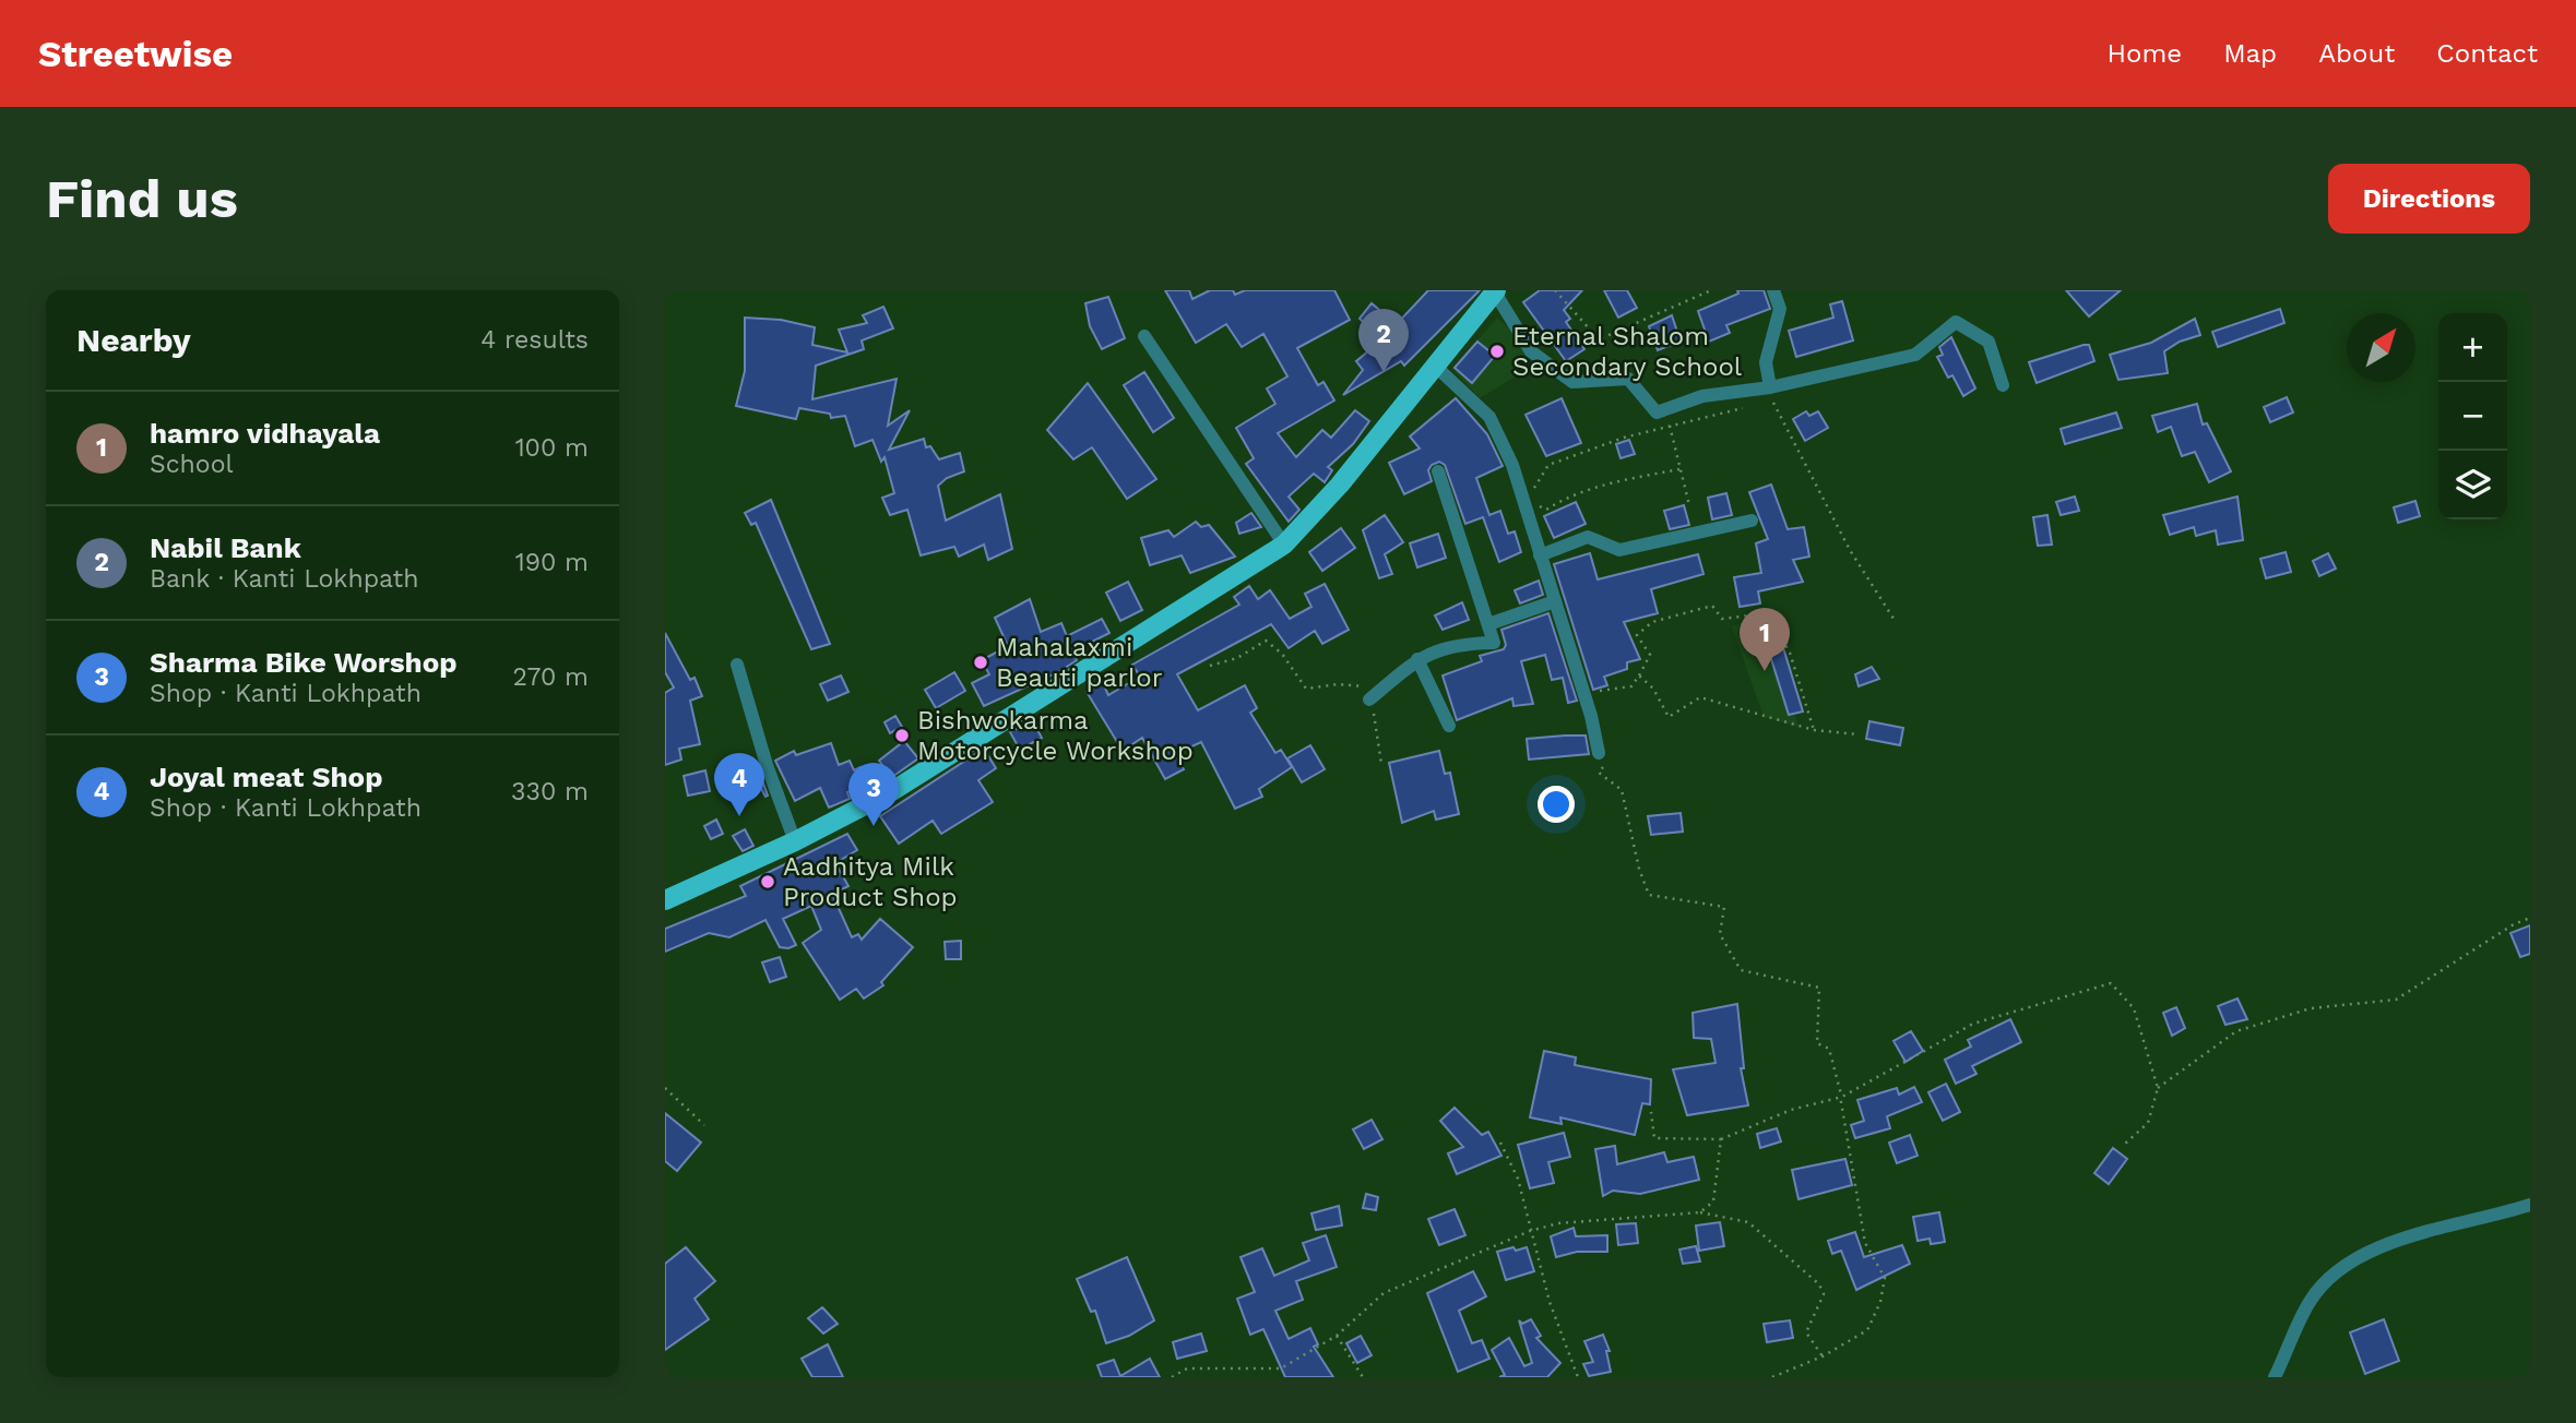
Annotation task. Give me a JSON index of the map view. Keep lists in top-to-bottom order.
{
  "places": [
    "Eternal Shalom Secondary School",
    "Mahalaxmi Beauti parlor",
    "Bishwokarma Motorcycle Workshop",
    "Aadhitya Milk Product Shop"
  ],
  "north": "top right",
  "page": {
    "header": "Streetwise",
    "nav": [
      "Home",
      "Map",
      "About",
      "Contact"
    ],
    "buttons": "Directions",
    "title": "Find us",
    "heading": ["Nearby", "4 results"],
    "pins": [
      "2",
      "1",
      "4",
      "3"
    ],
    "map_buttons": ["+", "−"],
    "list": [
      {
        "mark": "1",
        "name": "hamro vidhayala",
        "note": "School",
        "value": "100 m"
      },
      {
        "mark": "2",
        "name": "Nabil Bank",
        "note": "Bank · Kanti Lokhpath",
        "value": "190 m"
      },
      {
        "mark": "3",
        "name": "Sharma Bike Worshop",
        "note": "Shop · Kanti Lokhpath",
        "value": "270 m"
      },
      {
        "mark": "4",
        "name": "Joyal meat Shop",
        "note": "Shop · Kanti Lokhpath",
        "value": "330 m"
      }
    ]
  }
}
